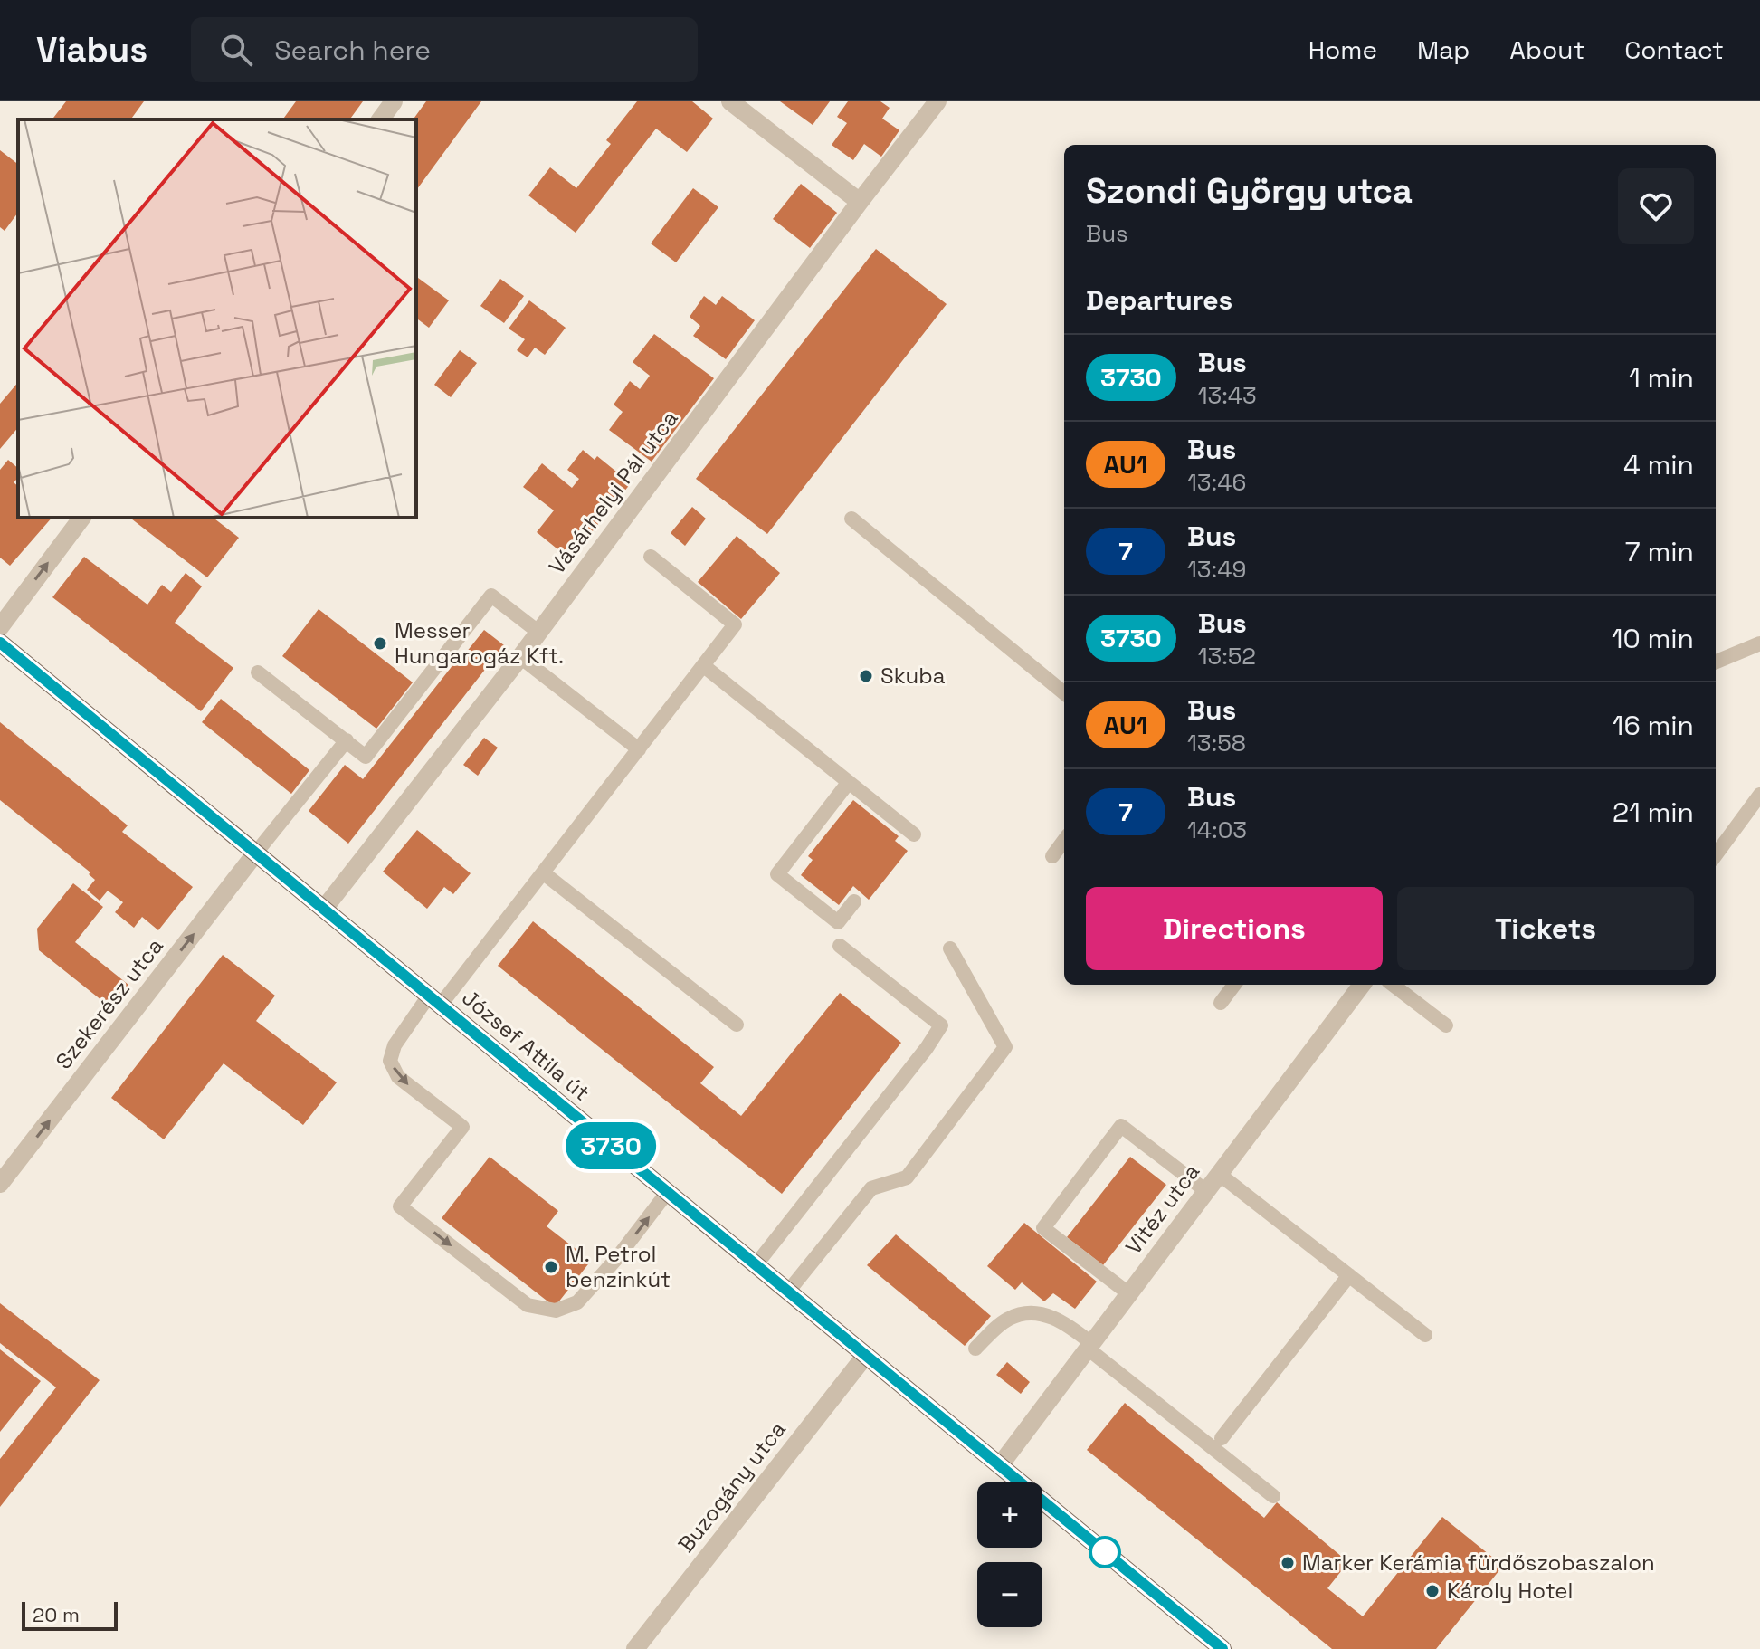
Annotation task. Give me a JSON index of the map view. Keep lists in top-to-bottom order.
{
  "streets": {
    "main road": ["József Attila út"],
    "street": [
      "Vásárhelyi Pál utca",
      "Szekerész utca",
      "Vitéz utca",
      "Buzogány utca"
    ]
  },
  "crossings": [
    ["Vásárhelyi Pál utca", "József Attila út"],
    ["Szekerész utca", "József Attila út"],
    ["József Attila út", "Vitéz utca"],
    ["József Attila út", "Buzogány utca"]
  ],
  "one_way": ["Szekerész utca"],
  "places": [
    "Messer Hungarogáz Kft.",
    "Skuba",
    "M. Petrol benzinkút",
    "Marker Kerámia fürdőszobaszalon",
    "Károly Hotel"
  ],
  "lines": ["bus line 3730"],
  "scale_bar": "20 m",
  "page": {
    "header": "Viabus",
    "search": "Search here",
    "nav": [
      "Home",
      "Map",
      "About",
      "Contact"
    ],
    "on_map": "3730",
    "heading": [
      ["Szondi György utca", "Bus"],
      "Departures"
    ],
    "list": [
      {
        "mark": "3730",
        "name": "Bus",
        "note": "13:43",
        "value": "1 min"
      },
      {
        "mark": "AU1",
        "name": "Bus",
        "note": "13:46",
        "value": "4 min"
      },
      {
        "mark": "7",
        "name": "Bus",
        "note": "13:49",
        "value": "7 min"
      },
      {
        "mark": "3730",
        "name": "Bus",
        "note": "13:52",
        "value": "10 min"
      },
      {
        "mark": "AU1",
        "name": "Bus",
        "note": "13:58",
        "value": "16 min"
      },
      {
        "mark": "7",
        "name": "Bus",
        "note": "14:03",
        "value": "21 min"
      }
    ],
    "buttons": ["Directions", "Tickets"],
    "map_buttons": ["+", "−"],
    "scale": "20 m"
  }
}
